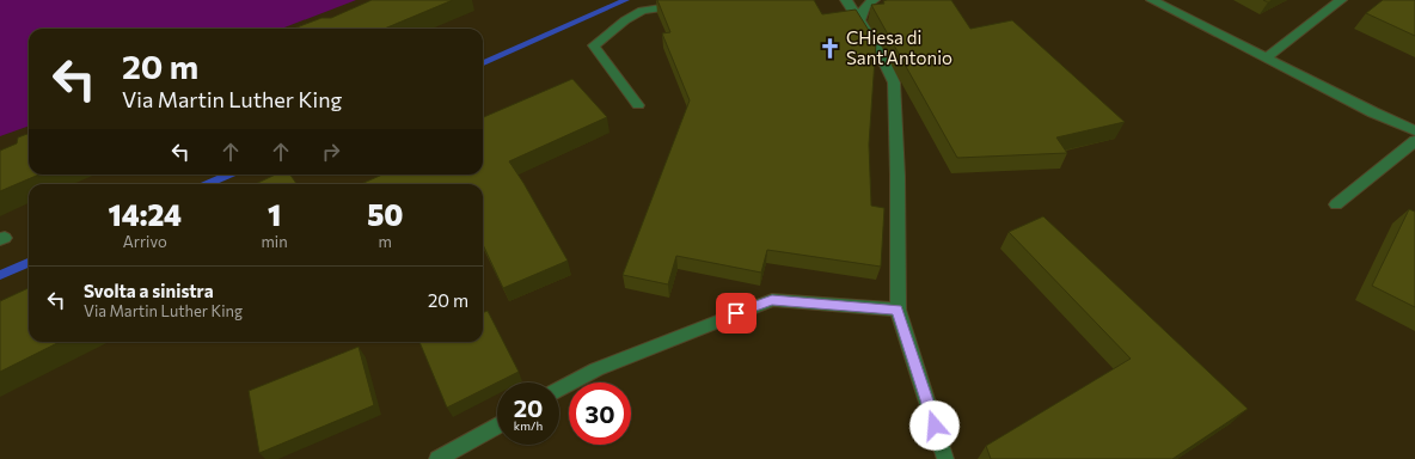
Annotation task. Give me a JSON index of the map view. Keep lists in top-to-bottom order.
{
  "places": {
    "church": ["CHiesa di Sant'Antonio"]
  },
  "page": {
    "turn": ["20 m", "Via Martin Luther King"],
    "eta": [
      "14:24",
      "Arrivo",
      "1",
      "min",
      "50",
      "m"
    ],
    "list": [
      {
        "name": "Svolta a sinistra",
        "note": "Via Martin Luther King",
        "value": "20 m"
      }
    ],
    "speed": "20 km/h",
    "limit": "30"
  }
}
